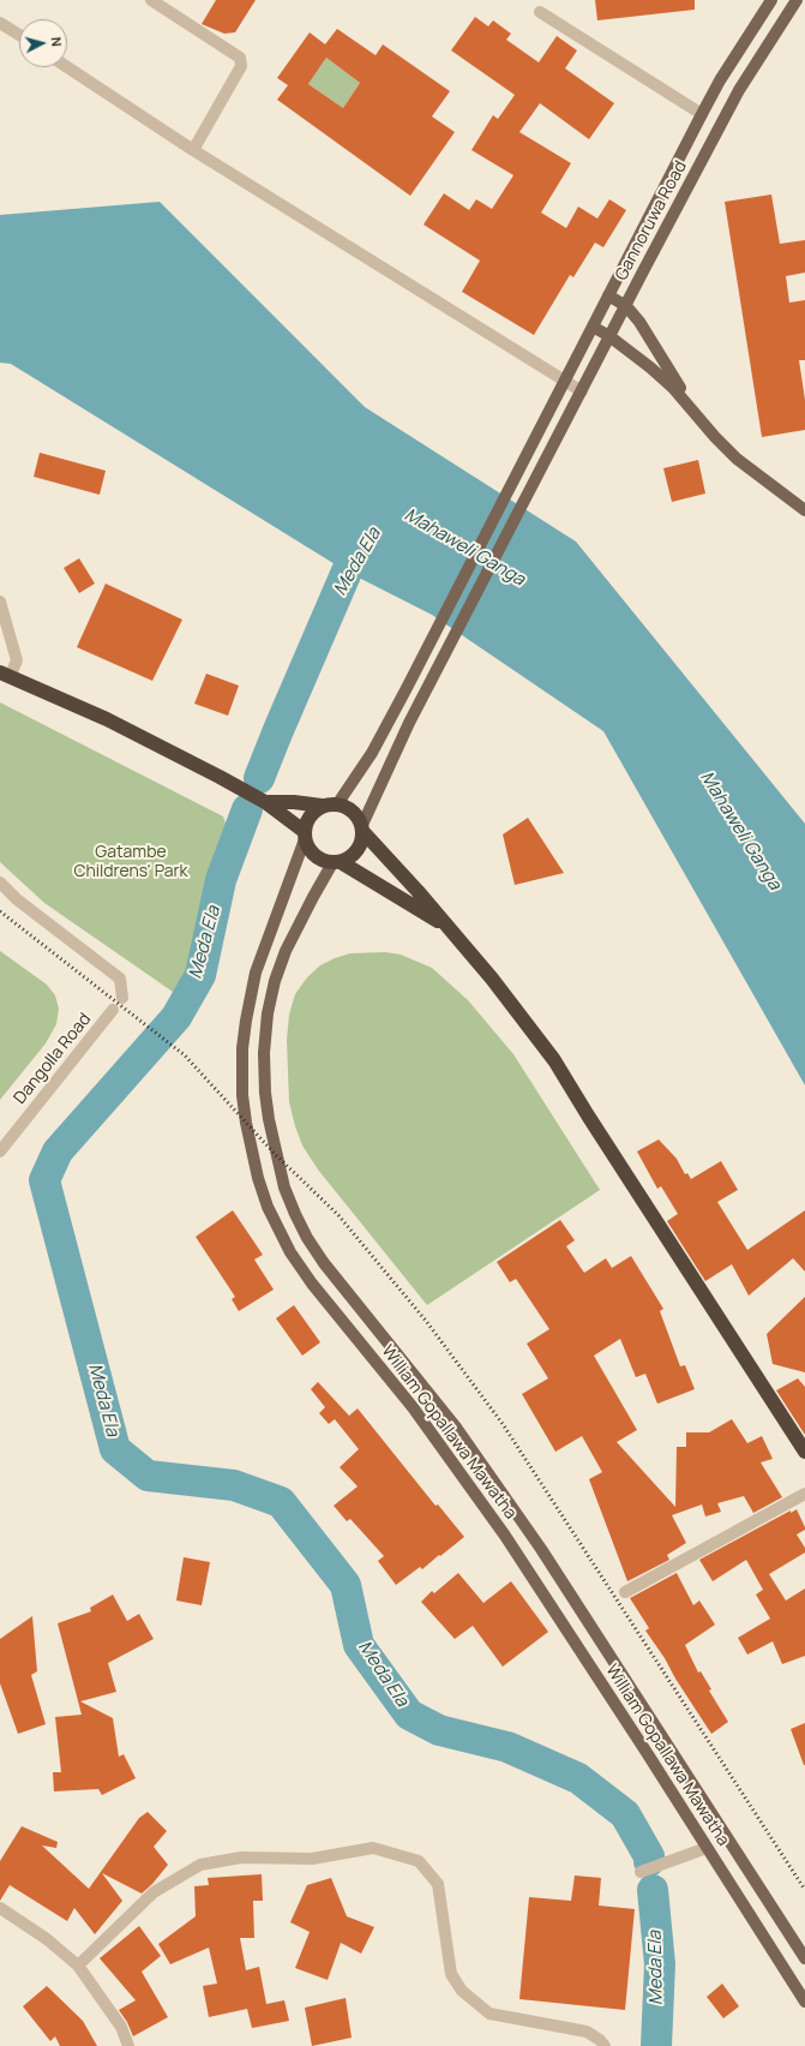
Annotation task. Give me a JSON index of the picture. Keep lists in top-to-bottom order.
{
  "streets": {
    "main road": ["Gannoruwa Road", "William Gopallawa Mawatha"],
    "street": ["Dangolla Road"]
  },
  "crossings": [
    ["Gannoruwa Road", "William Gopallawa Mawatha"]
  ],
  "water": ["Mahaweli Ganga", "Meda Ela"],
  "parks": ["Gatambe Childrens' Park"],
  "north": "right"
}
